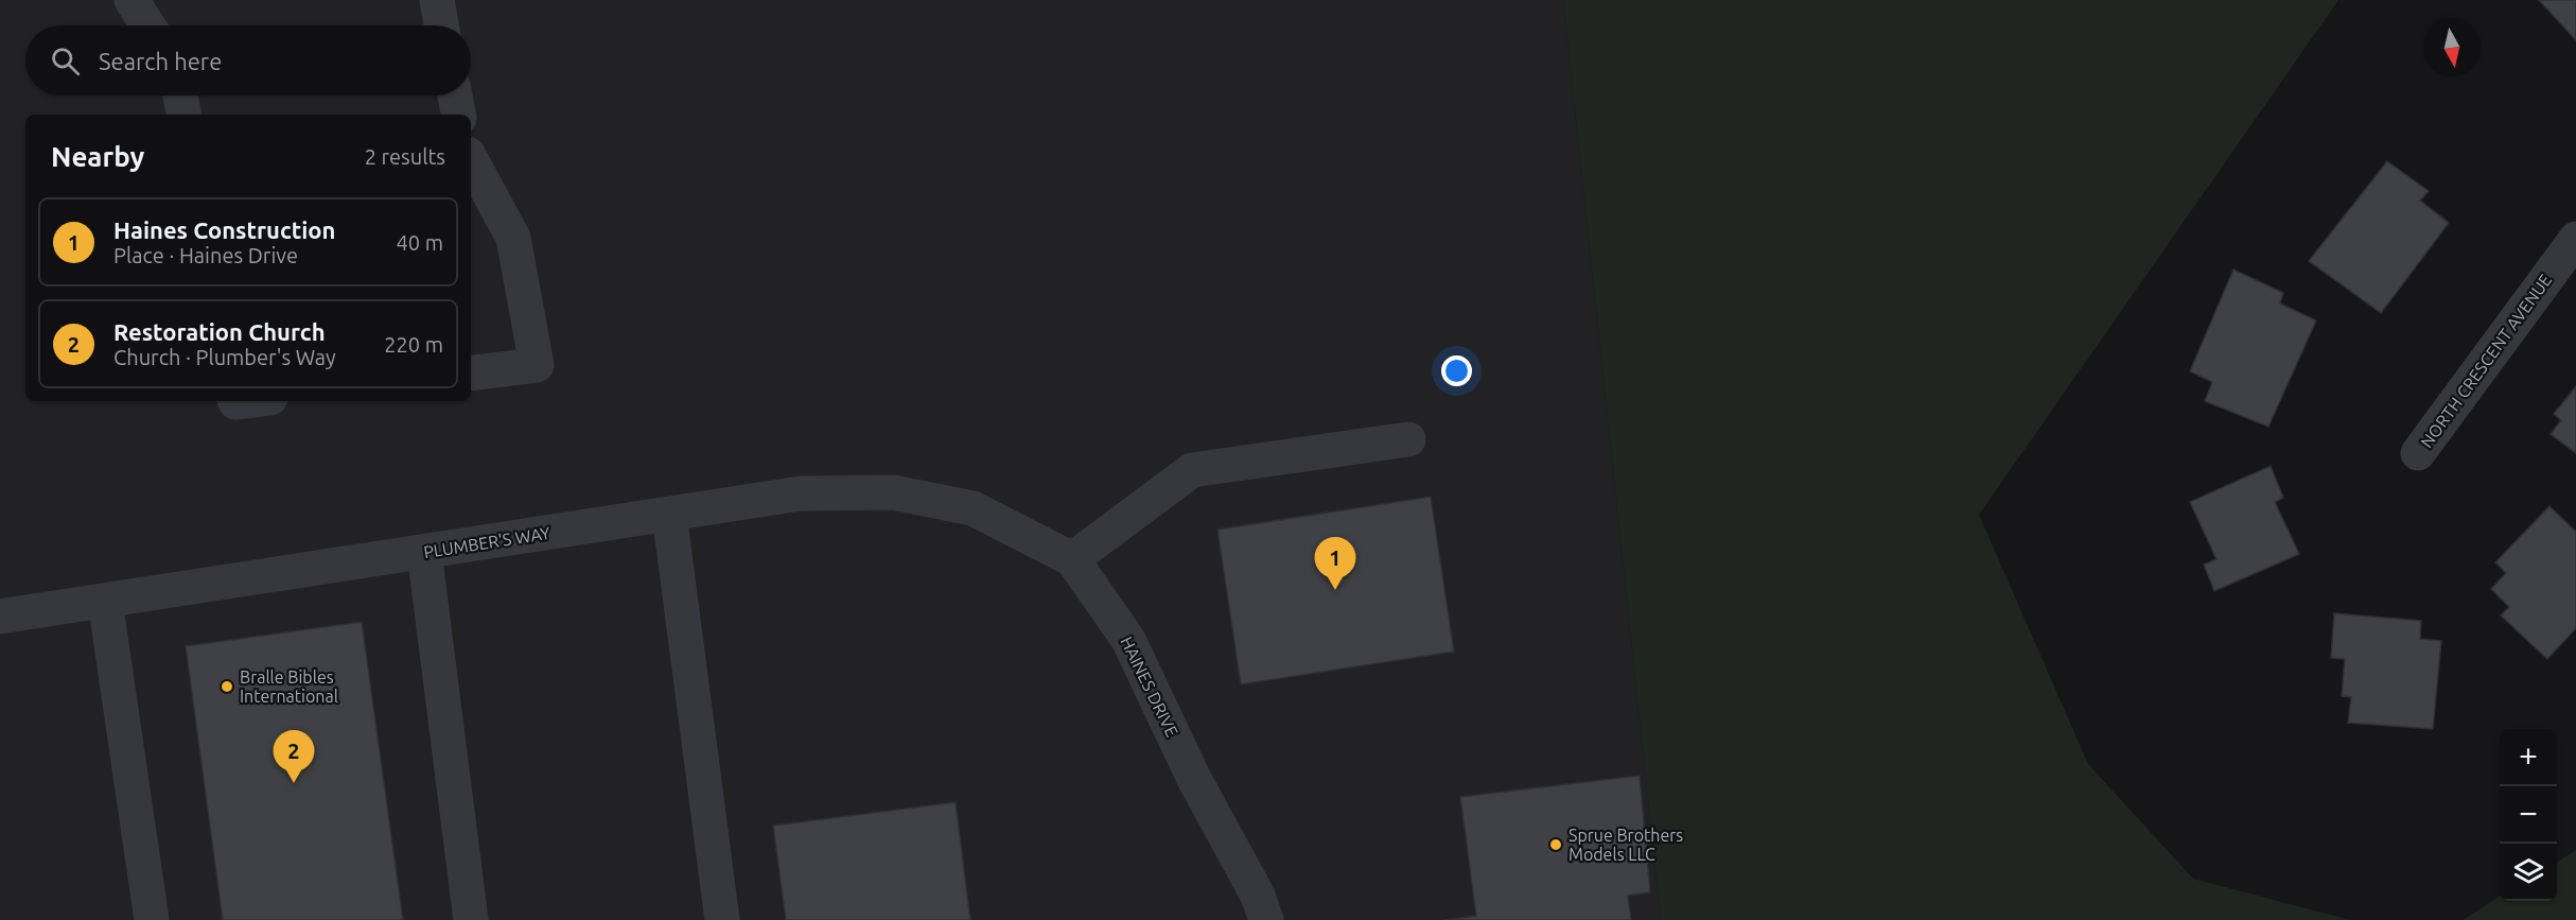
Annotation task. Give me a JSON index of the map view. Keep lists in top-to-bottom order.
{
  "streets": {
    "street": ["NORTH CRESCENT AVENUE", "PLUMBER'S WAY", "HAINES DRIVE"]
  },
  "crossings": [
    ["PLUMBER'S WAY", "HAINES DRIVE"]
  ],
  "places": ["Bralle Bibles International", "Sprue Brothers Models LLC"],
  "north": "bottom",
  "page": {
    "search": "Search here",
    "heading": ["Nearby", "2 results"],
    "list": [
      {
        "mark": "1",
        "name": "Haines Construction",
        "note": "Place · Haines Drive",
        "value": "40 m"
      },
      {
        "mark": "2",
        "name": "Restoration Church",
        "note": "Church · Plumber's Way",
        "value": "220 m"
      }
    ],
    "pins": ["1", "2"],
    "map_buttons": ["+", "−"]
  }
}
